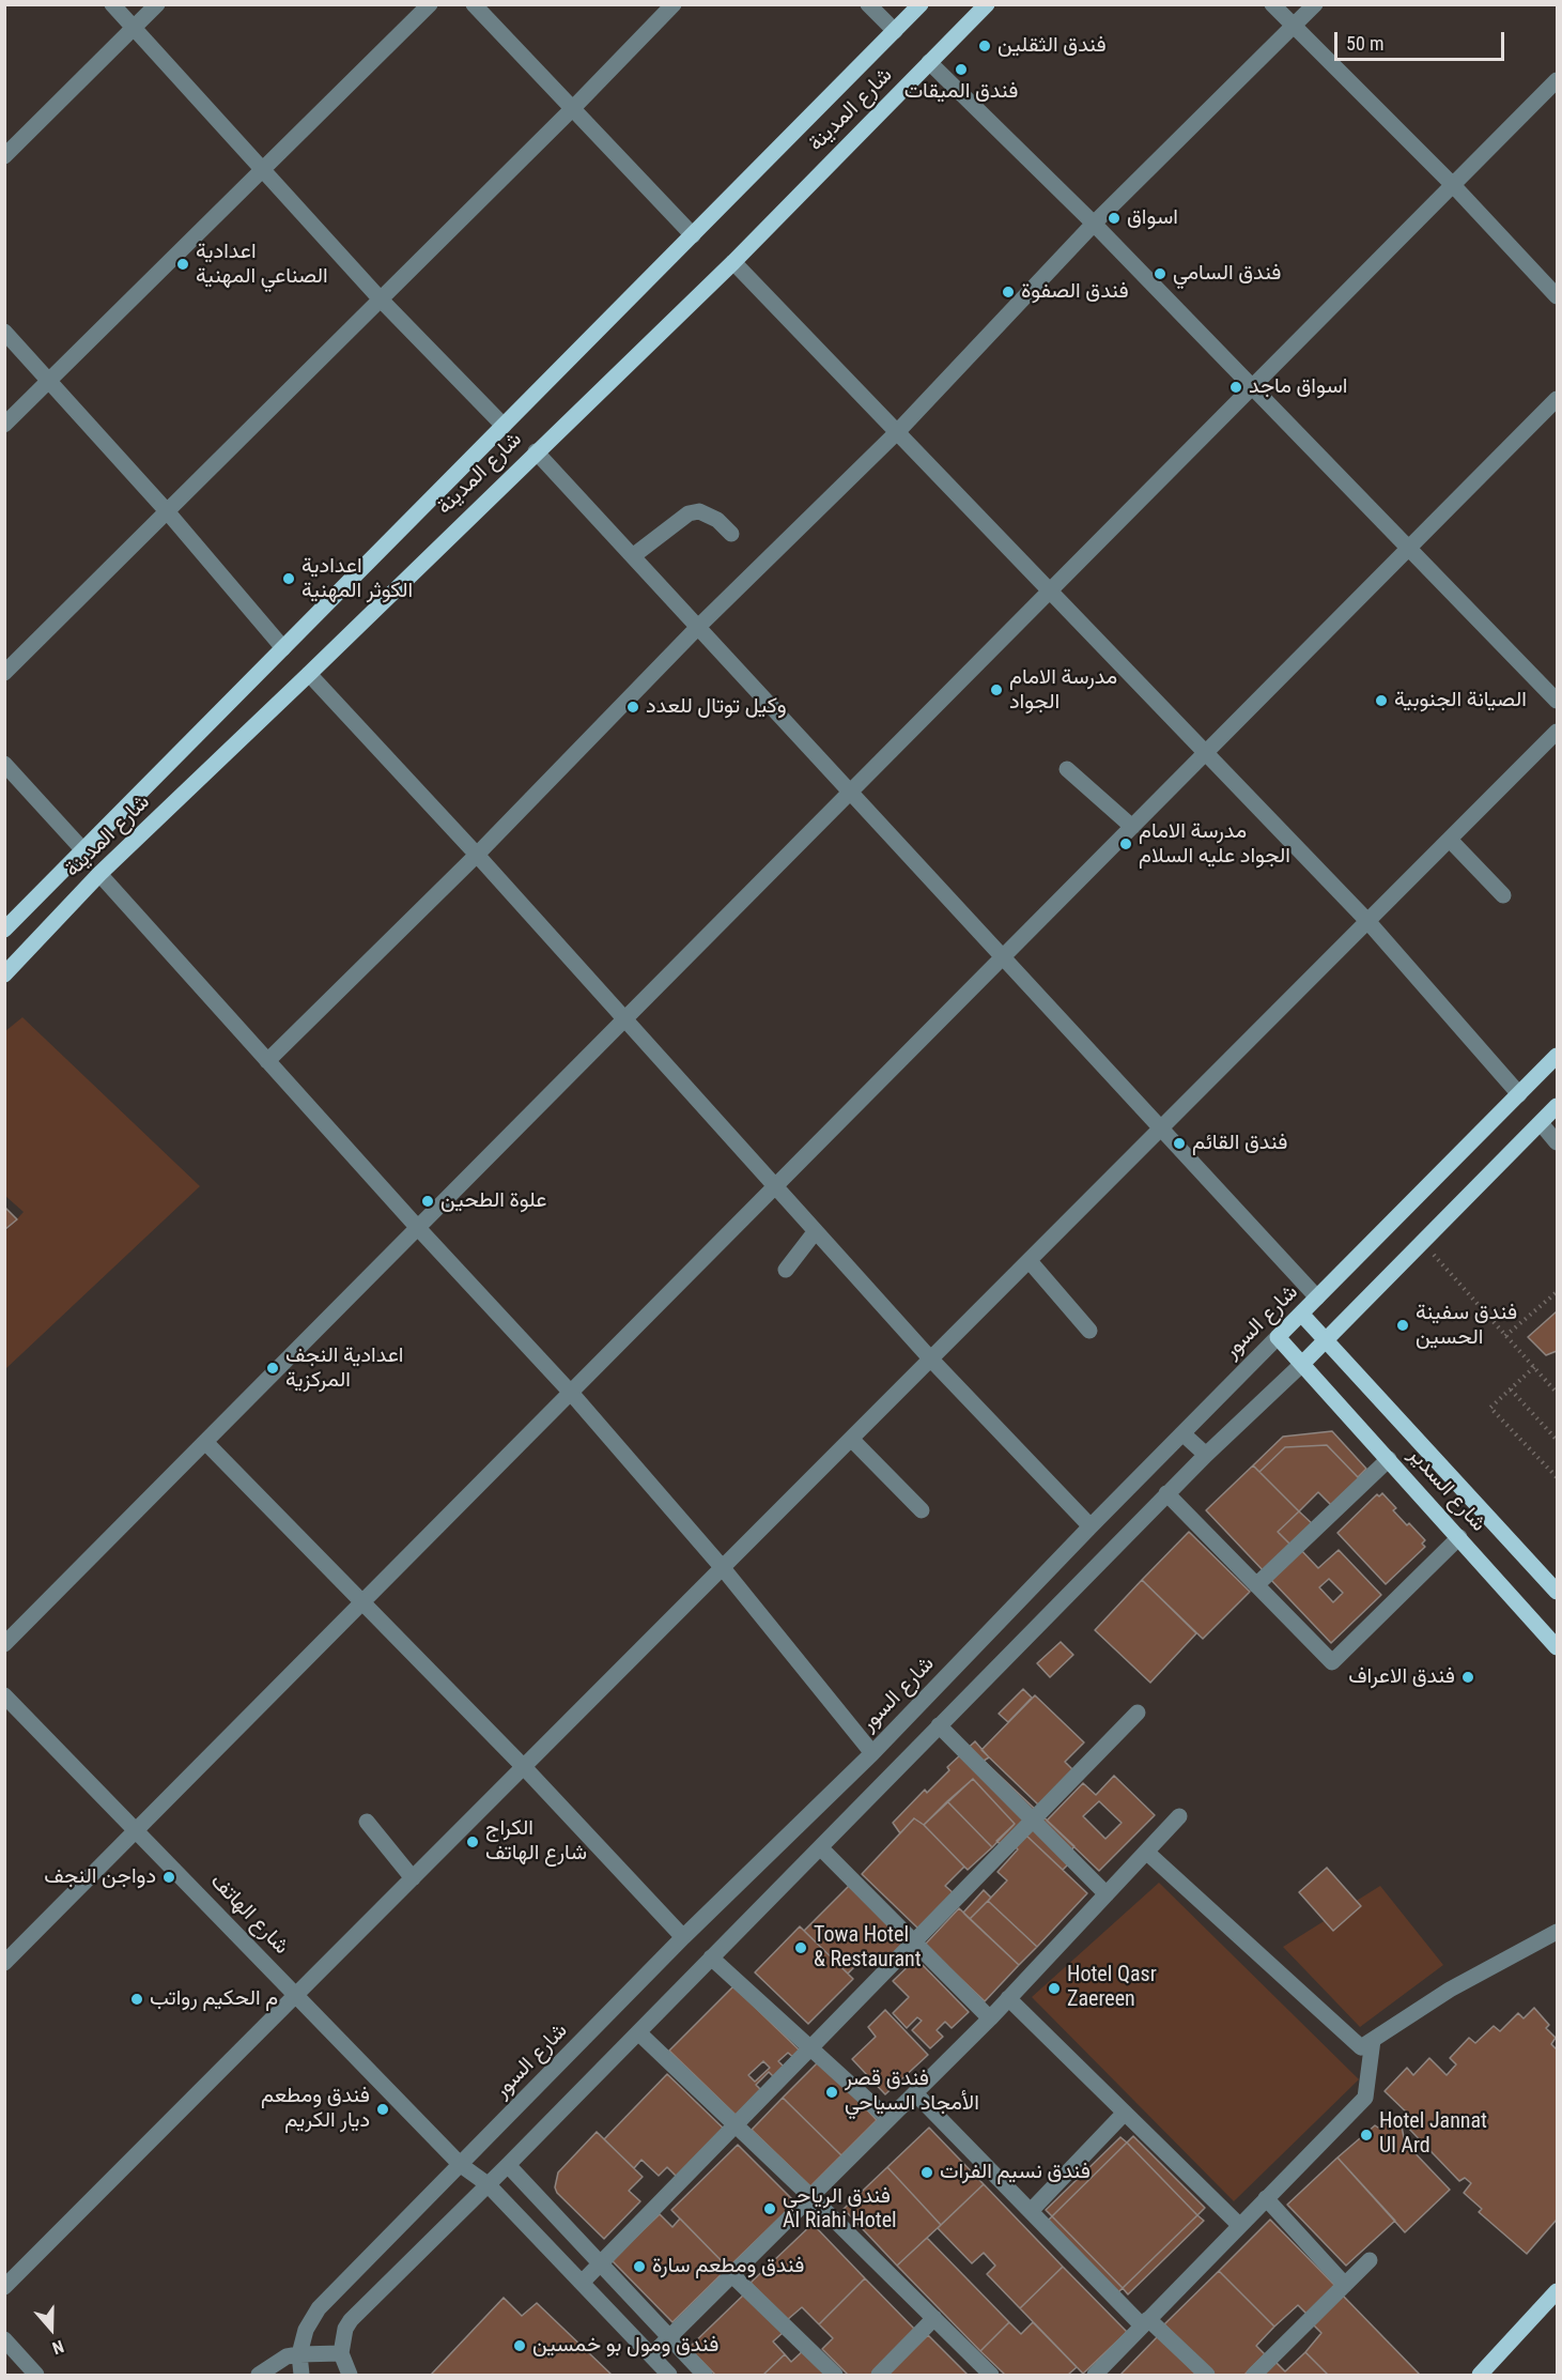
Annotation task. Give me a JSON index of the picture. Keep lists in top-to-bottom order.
{
  "streets": {
    "main road": ["شارع المدينة", "شارع السور", "شارع السدير"],
    "street": ["شارع الهاتف"]
  },
  "crossings": [
    ["شارع السور", "شارع السدير"],
    ["شارع السور", "شارع الهاتف"]
  ],
  "places": [
    "فندق الثقلين",
    "فندق الميقات",
    "اسواق",
    "اعدادية الصناعي المهنية",
    "فندق السامي",
    "فندق الصفوة",
    "اسواق ماجد",
    "اعدادية الكوثر المهنية",
    "مدرسة الامام الجواد",
    "الصيانة الجنوبية",
    "وكيل توتال للعدد",
    "مدرسة الامام الجواد عليه السلام",
    "فندق القائم",
    "علوة الطحين",
    "فندق سفينة الحسين",
    "اعدادية النجف المركزية",
    "فندق الاعراف",
    "الكراج شارع الهاتف",
    "دواجن النجف",
    "Towa Hotel & Restaurant",
    "Hotel Qasr Zaereen",
    "م الحكيم رواتب",
    "فندق قصر الأمجاد السياحي",
    "فندق ومطعم ديار الكريم",
    "Hotel Jannat Ul Ard",
    "فندق نسيم الفرات",
    "فندق الرياحي Al Riahi Hotel",
    "فندق ومطعم سارة",
    "فندق ومول بو خمسين"
  ],
  "scale_bar": "50 m",
  "north": "bottom"
}
